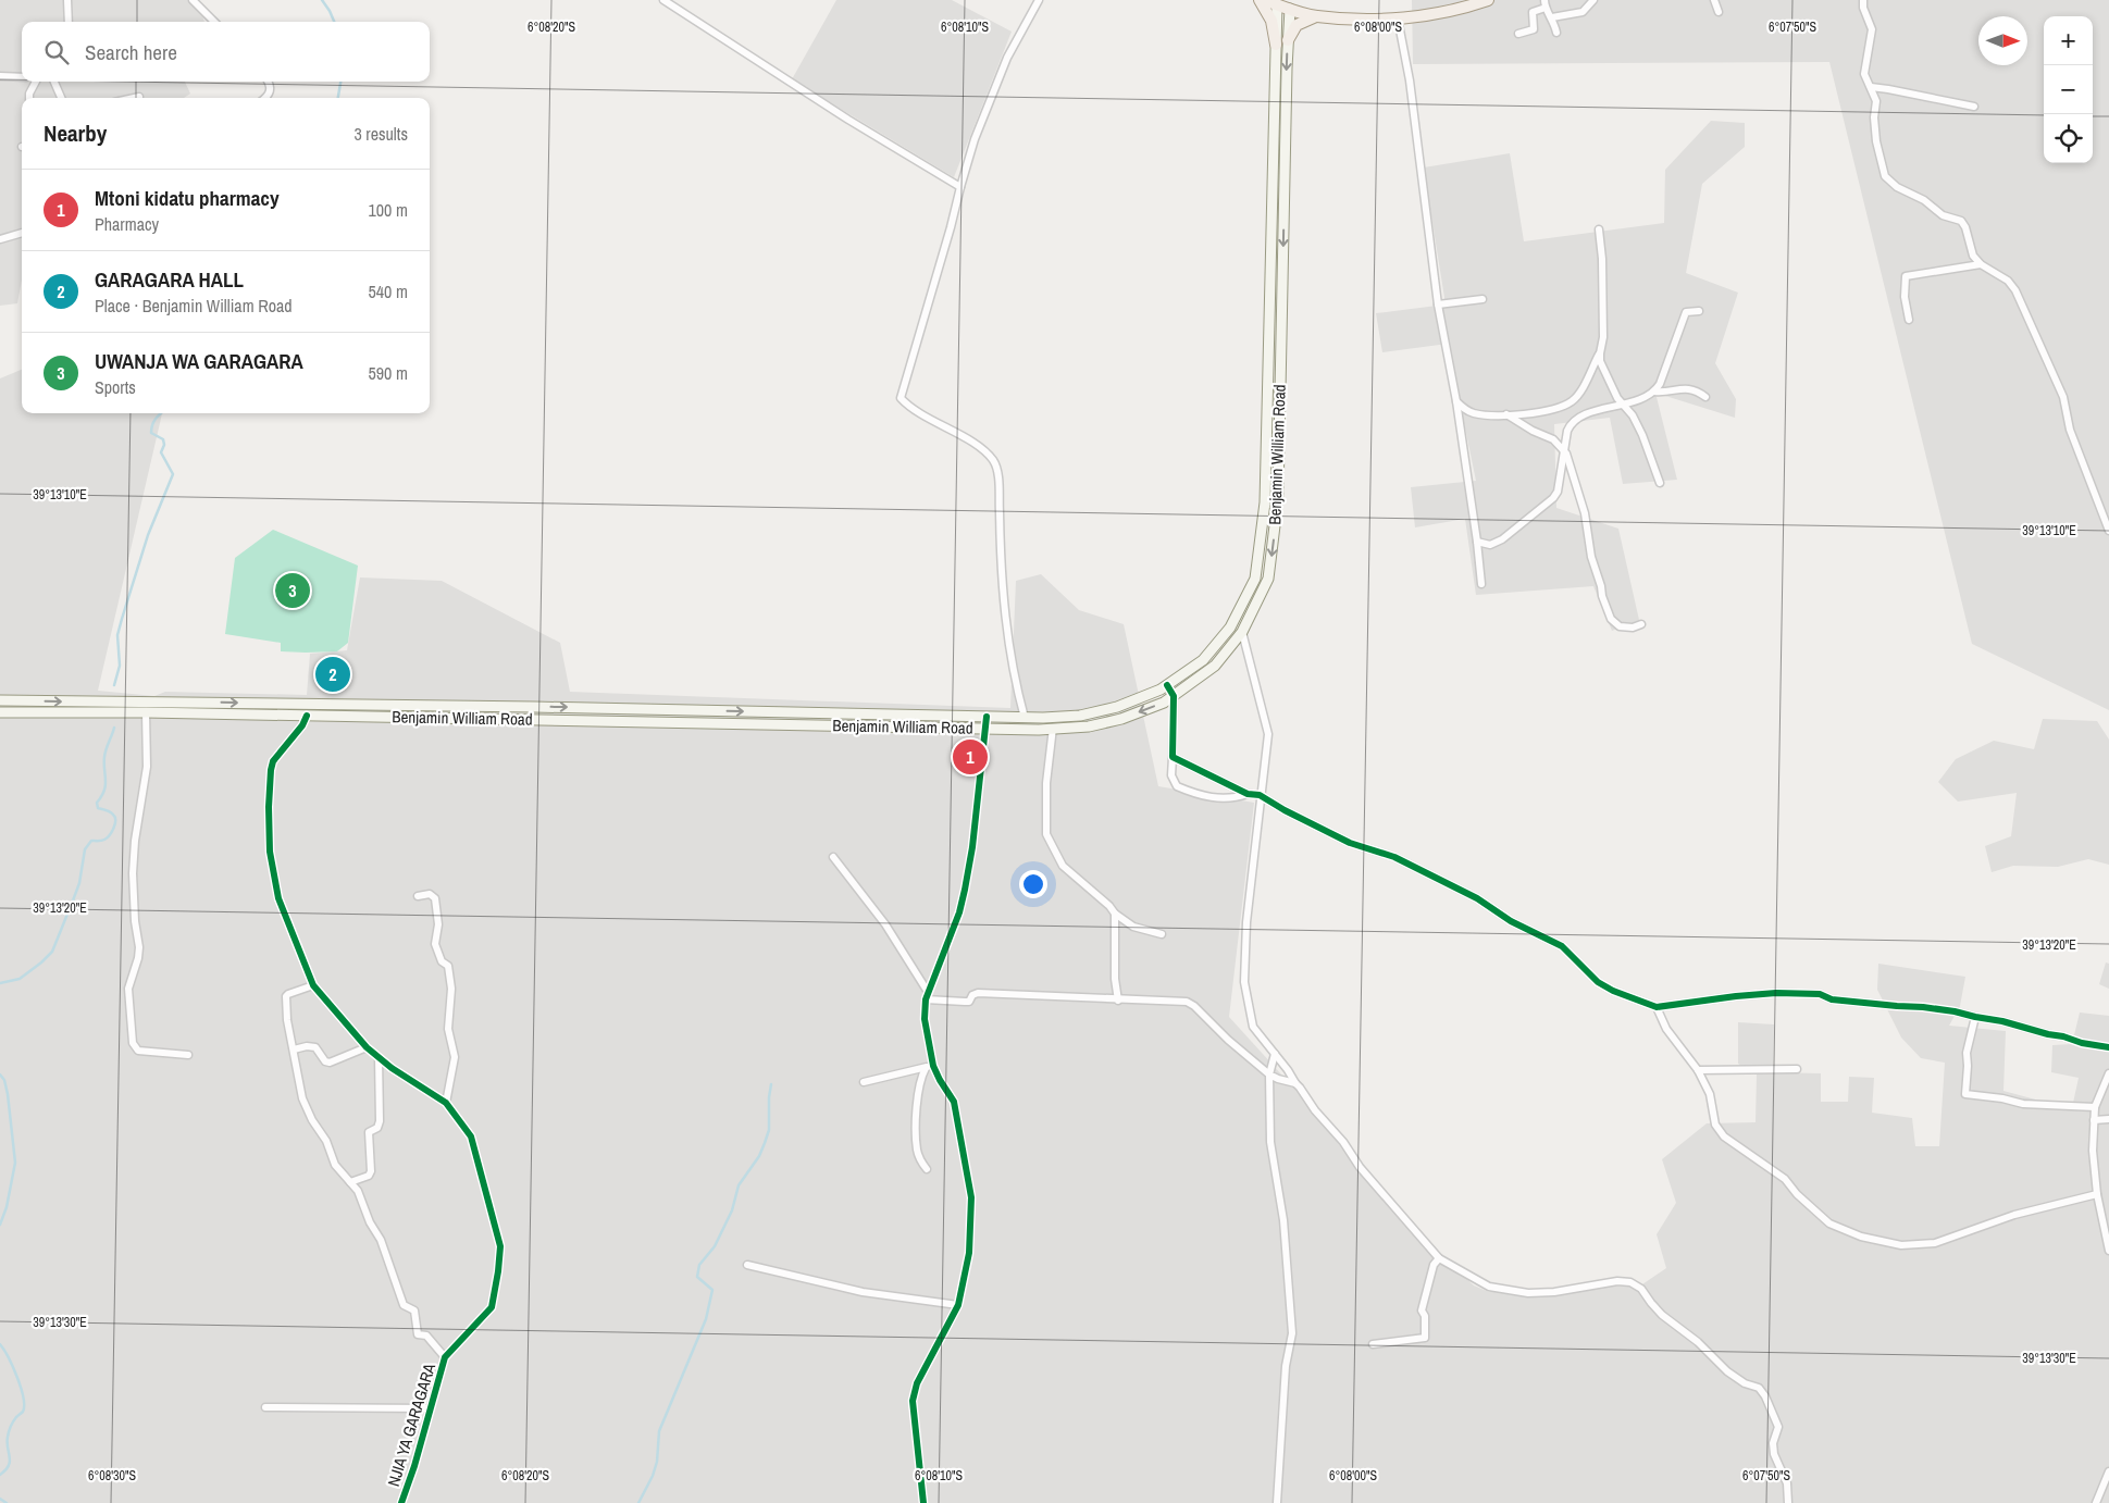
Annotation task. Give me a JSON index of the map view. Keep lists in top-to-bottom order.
{
  "streets": {
    "main road": ["Benjamin William Road"],
    "street": ["NJIA YA GARAGARA"]
  },
  "crossings": [
    ["Benjamin William Road", "NJIA YA GARAGARA"]
  ],
  "north": "right",
  "page": {
    "map_buttons": ["+", "−"],
    "search": "Search here",
    "heading": ["Nearby", "3 results"],
    "list": [
      {
        "mark": "1",
        "name": "Mtoni kidatu pharmacy",
        "note": "Pharmacy",
        "value": "100 m"
      },
      {
        "mark": "2",
        "name": "GARAGARA HALL",
        "note": "Place · Benjamin William Road",
        "value": "540 m"
      },
      {
        "mark": "3",
        "name": "UWANJA WA GARAGARA",
        "note": "Sports",
        "value": "590 m"
      }
    ],
    "pins": ["3", "2", "1"]
  },
  "coordinates": [
    "6°08'20\"S",
    "6°08'10\"S",
    "6°08'00\"S",
    "6°07'50\"S",
    "39°13'10\"E",
    "39°13'20\"E",
    "39°13'30\"E",
    "6°08'30\"S"
  ]
}
